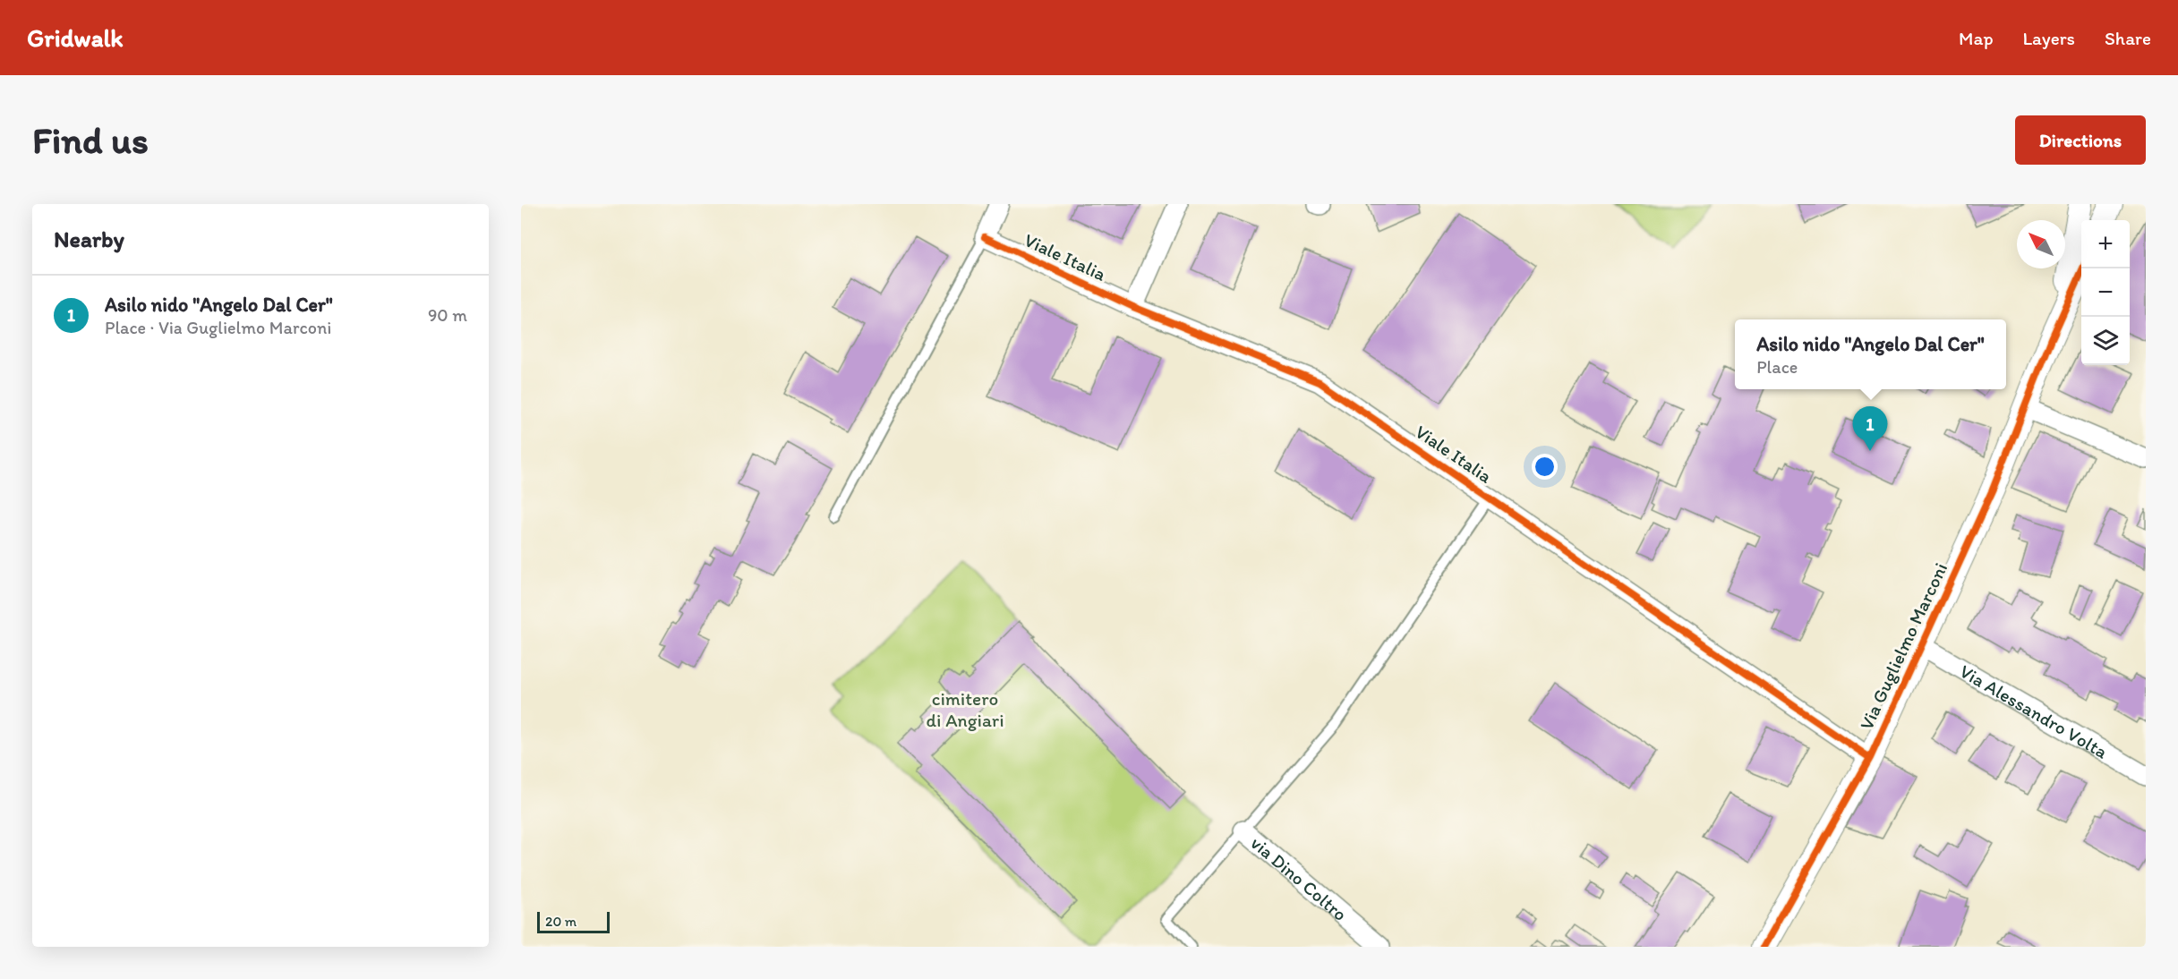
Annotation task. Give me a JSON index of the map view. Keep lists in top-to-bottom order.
{
  "streets": {
    "street": [
      "Viale Italia",
      "Via Guglielmo Marconi",
      "Via Alessandro Volta",
      "via Dino Coltro"
    ]
  },
  "crossings": [
    ["Viale Italia", "Via Guglielmo Marconi"],
    ["Via Guglielmo Marconi", "Via Alessandro Volta"]
  ],
  "parks": ["cimitero di Angiari"],
  "scale_bar": "20 m",
  "north": "top left",
  "page": {
    "header": "Gridwalk",
    "nav": ["Map", "Layers", "Share"],
    "buttons": "Directions",
    "title": "Find us",
    "heading": "Nearby",
    "map_buttons": ["+", "−"],
    "list": [
      {
        "mark": "1",
        "name": "Asilo nido \"Angelo Dal Cer\"",
        "note": "Place · Via Guglielmo Marconi",
        "value": "90 m"
      }
    ],
    "popup": ["Asilo nido \"Angelo Dal Cer\"", "Place"],
    "pins": "1",
    "scale": "20 m"
  }
}
